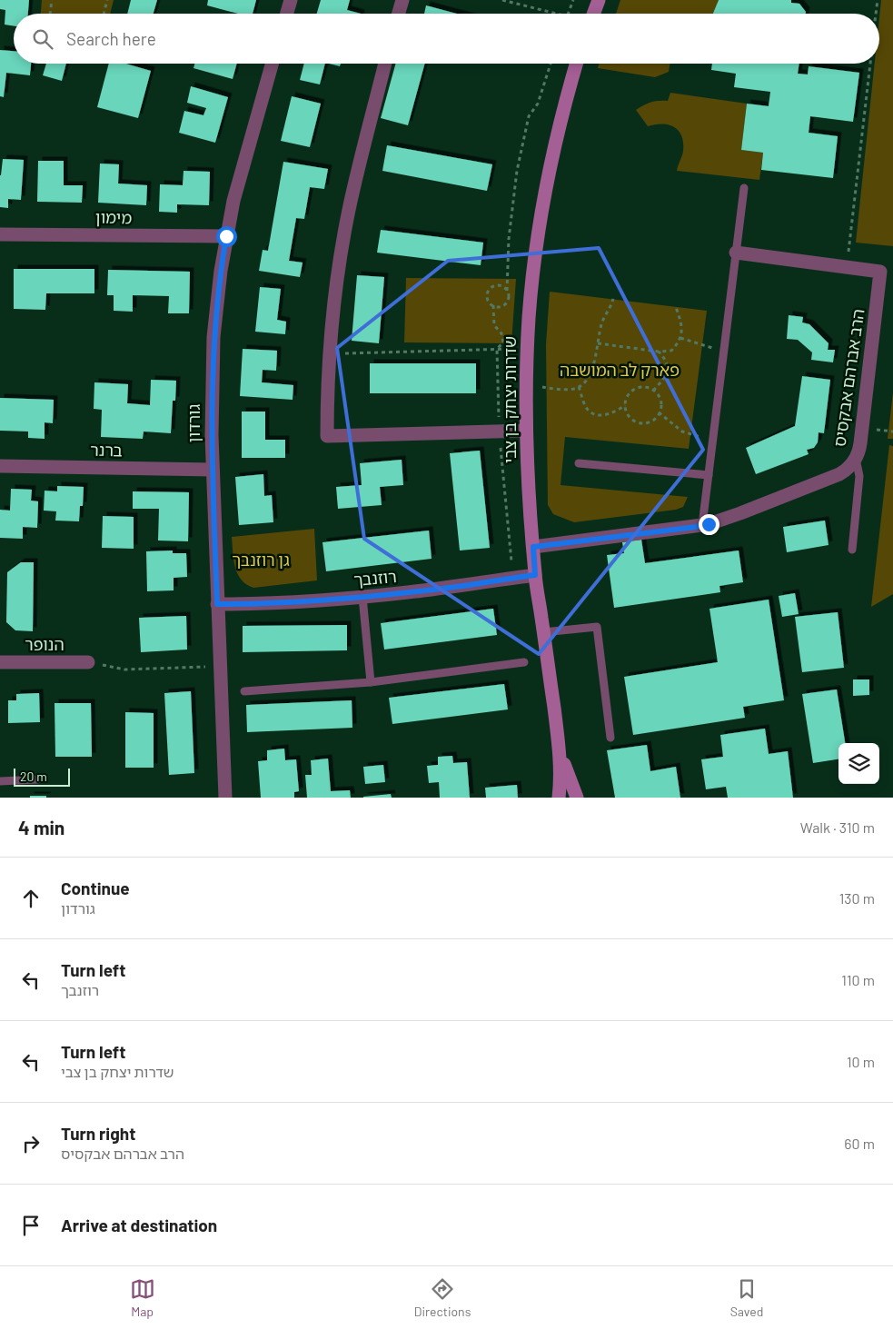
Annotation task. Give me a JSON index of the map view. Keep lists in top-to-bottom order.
{
  "streets": {
    "street": [
      "מימון",
      "הרב אברהם אבקסיס",
      "שדרות יצחק בן צבי",
      "גורדון",
      "ברנר",
      "רוזנבך",
      "הנופר"
    ]
  },
  "crossings": [
    ["מימון", "גורדון"],
    ["הרב אברהם אבקסיס", "שדרות יצחק בן צבי"],
    ["שדרות יצחק בן צבי", "רוזנבך"],
    ["גורדון", "ברנר"],
    ["גורדון", "רוזנבך"]
  ],
  "parks": ["פארק לב המושבה", "גן רוזנבך"],
  "scale_bar": "20 m",
  "page": {
    "search": "Search here",
    "scale": "20 m",
    "heading": ["4 min", "Walk · 310 m"],
    "list": [
      ["Continue", "גורדון", "130 m"],
      ["Turn left", "רוזנבך", "110 m"],
      ["Turn left", "שדרות יצחק בן צבי", "10 m"],
      ["Turn right", "הרב אברהם אבקסיס", "60 m"],
      "Arrive at destination"
    ],
    "nav": ["Map", "Directions", "Saved"]
  }
}
